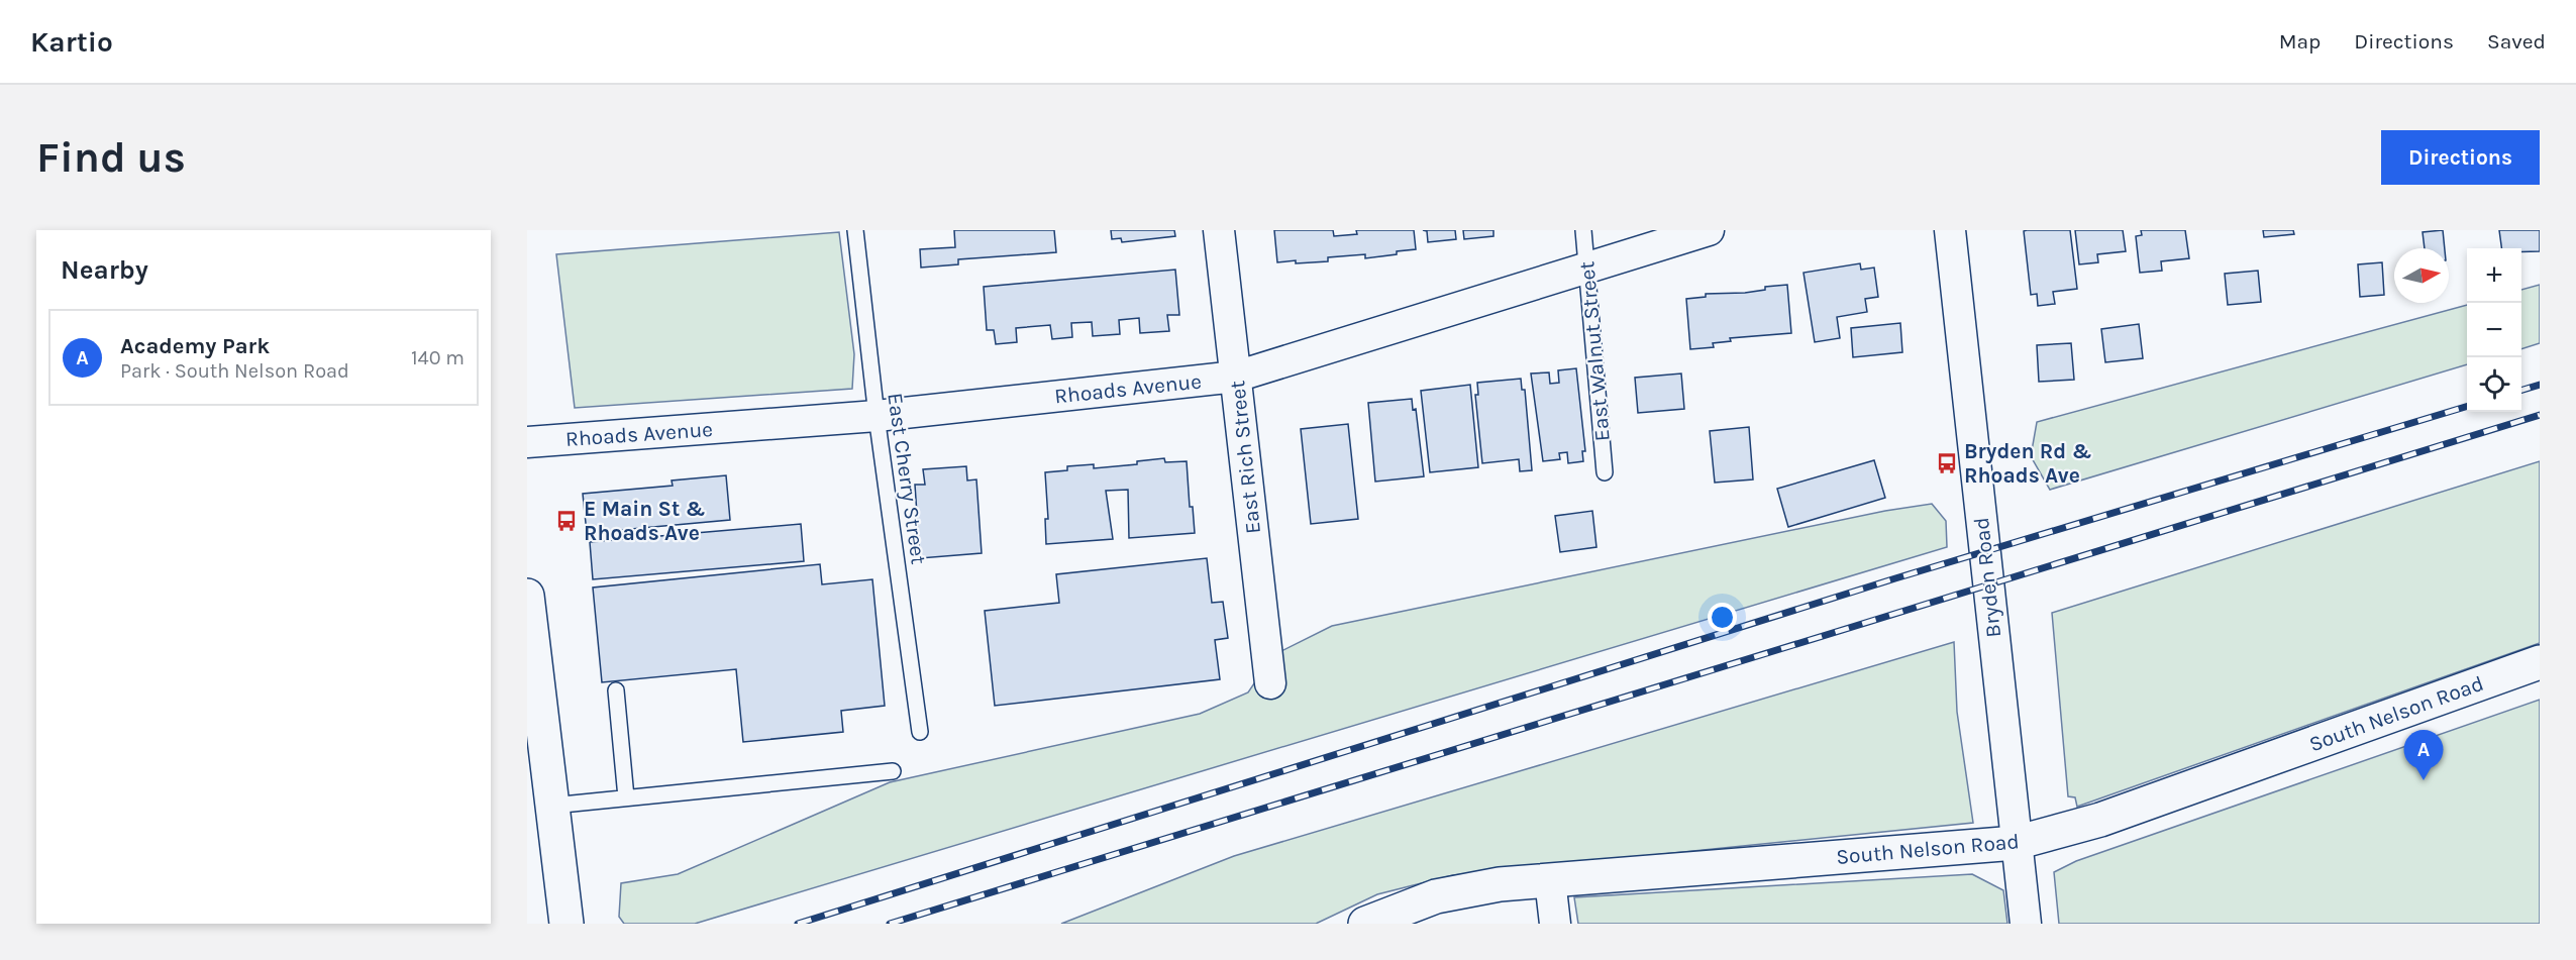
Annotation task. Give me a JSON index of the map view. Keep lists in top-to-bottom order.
{
  "streets": {
    "main road": ["South Nelson Road"],
    "street": ["Rhoads Avenue", "East Rich Street", "Bryden Road"],
    "lane": ["East Walnut Street", "East Cherry Street"]
  },
  "crossings": [
    ["East Walnut Street", "Rhoads Avenue"],
    ["Rhoads Avenue", "East Rich Street"],
    ["Rhoads Avenue", "East Cherry Street"],
    ["Bryden Road", "South Nelson Road"]
  ],
  "places": {
    "bus stop": ["Bryden Rd & Rhoads Ave", "E Main St & Rhoads Ave"]
  },
  "north": "right",
  "page": {
    "header": "Kartio",
    "nav": ["Map", "Directions", "Saved"],
    "buttons": "Directions",
    "title": "Find us",
    "heading": "Nearby",
    "map_buttons": ["+", "−"],
    "list": [
      {
        "mark": "A",
        "name": "Academy Park",
        "note": "Park · South Nelson Road",
        "value": "140 m"
      }
    ],
    "pins": "A"
  }
}
